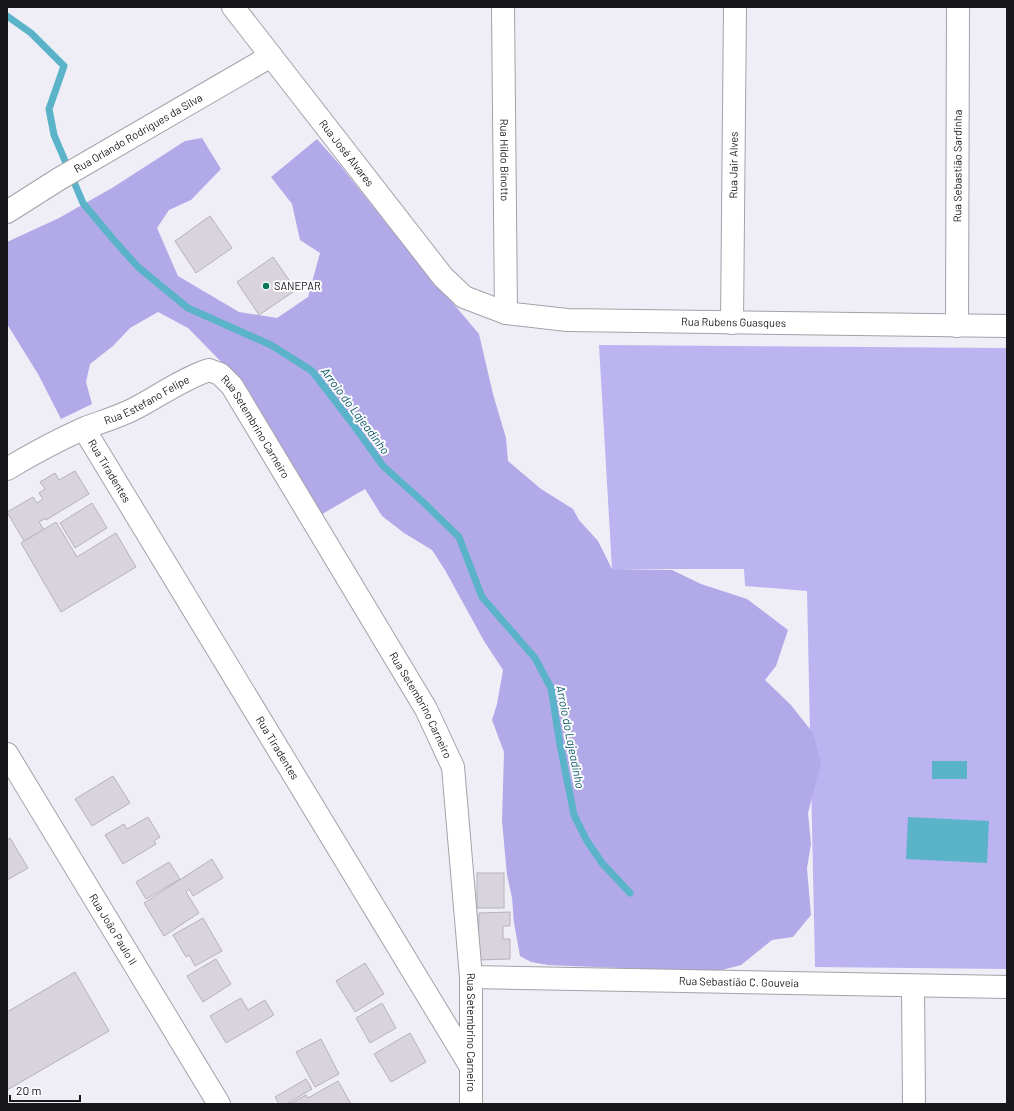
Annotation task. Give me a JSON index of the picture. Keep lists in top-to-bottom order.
{
  "streets": {
    "street": [
      "Rua Orlando Rodrigues da Silva",
      "Rua José Alvares",
      "Rua Hildo Binotto",
      "Rua Jair Alves",
      "Rua Sebastião Sardinha",
      "Rua Rubens Guasques",
      "Rua Estefano Felipe",
      "Rua Setembrino Carneiro",
      "Rua Tiradentes",
      "Rua João Paulo II",
      "Rua Sebastião C. Gouveia"
    ]
  },
  "crossings": [
    ["Rua Orlando Rodrigues da Silva", "Rua José Alvares"],
    ["Rua José Alvares", "Rua Rubens Guasques"],
    ["Rua Hildo Binotto", "Rua Rubens Guasques"],
    ["Rua Jair Alves", "Rua Rubens Guasques"],
    ["Rua Sebastião Sardinha", "Rua Rubens Guasques"],
    ["Rua Estefano Felipe", "Rua Setembrino Carneiro"],
    ["Rua Estefano Felipe", "Rua Tiradentes"],
    ["Rua Setembrino Carneiro", "Rua Tiradentes"],
    ["Rua Setembrino Carneiro", "Rua Sebastião C. Gouveia"]
  ],
  "water": ["Arroio do Lajeadinho"],
  "places": ["SANEPAR"],
  "scale_bar": "20 m"
}
